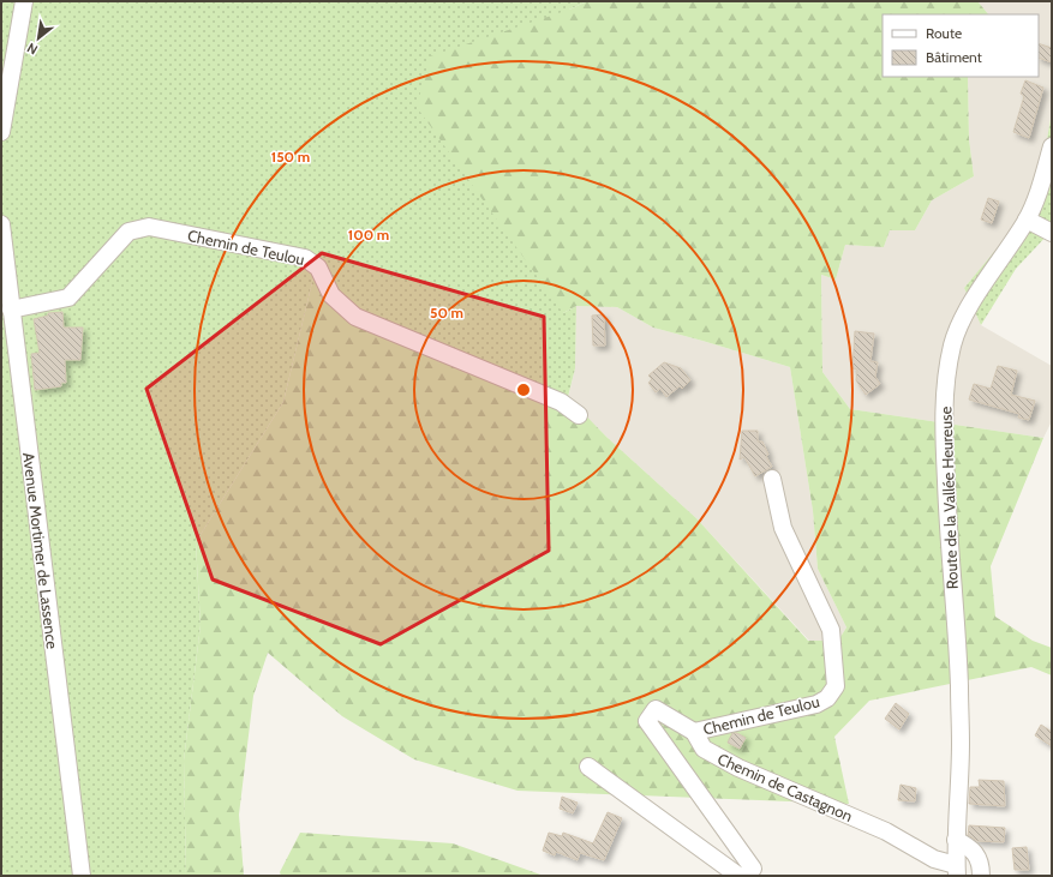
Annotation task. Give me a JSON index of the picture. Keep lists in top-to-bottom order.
{
  "streets": {
    "street": [
      "Chemin de Teulou",
      "Route de la Vallée Heureuse",
      "Avenue Mortimer de Lassence",
      "Chemin de Castagnon"
    ]
  },
  "crossings": [
    ["Chemin de Teulou", "Avenue Mortimer de Lassence"],
    ["Chemin de Teulou", "Chemin de Castagnon"],
    ["Route de la Vallée Heureuse", "Chemin de Castagnon"]
  ],
  "legend": ["Route", "Bâtiment"],
  "north": "bottom left",
  "rings": ["150 m", "100 m", "50 m"]
}
